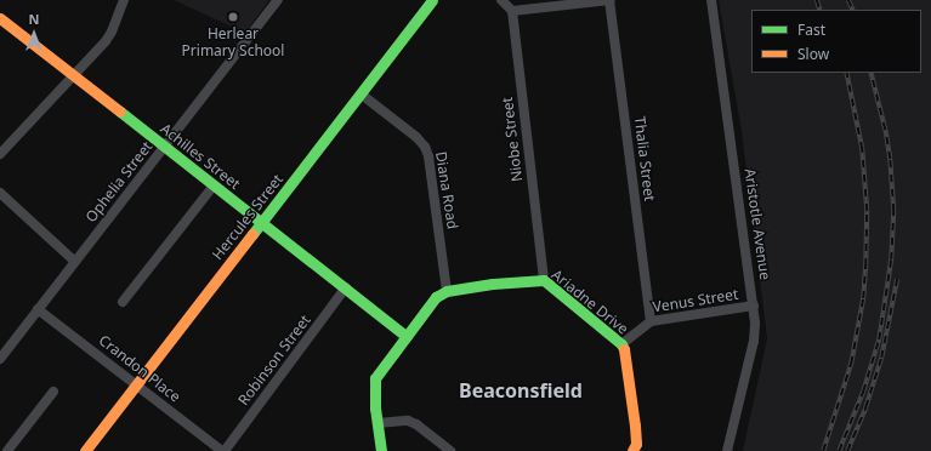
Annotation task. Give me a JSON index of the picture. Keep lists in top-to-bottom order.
{
  "streets": {
    "street": [
      "Niobe Street",
      "Achilles Street",
      "Thalia Street",
      "Ophelia Street",
      "Diana Road",
      "Hercules Street",
      "Aristotle Avenue",
      "Venus Street",
      "Ariadne Drive",
      "Robinson Street",
      "Crandon Place"
    ]
  },
  "crossings": [
    ["Niobe Street", "Ariadne Drive"],
    ["Achilles Street", "Ophelia Street"],
    ["Achilles Street", "Hercules Street"],
    ["Achilles Street", "Robinson Street"],
    ["Thalia Street", "Venus Street"],
    ["Ophelia Street", "Crandon Place"],
    ["Diana Road", "Hercules Street"],
    ["Diana Road", "Ariadne Drive"],
    ["Hercules Street", "Crandon Place"],
    ["Aristotle Avenue", "Venus Street"],
    ["Venus Street", "Ariadne Drive"],
    ["Robinson Street", "Crandon Place"]
  ],
  "districts": ["Beaconsfield"],
  "places": ["Herlear Primary School"],
  "legend": ["Fast", "Slow"],
  "north": "top"
}
